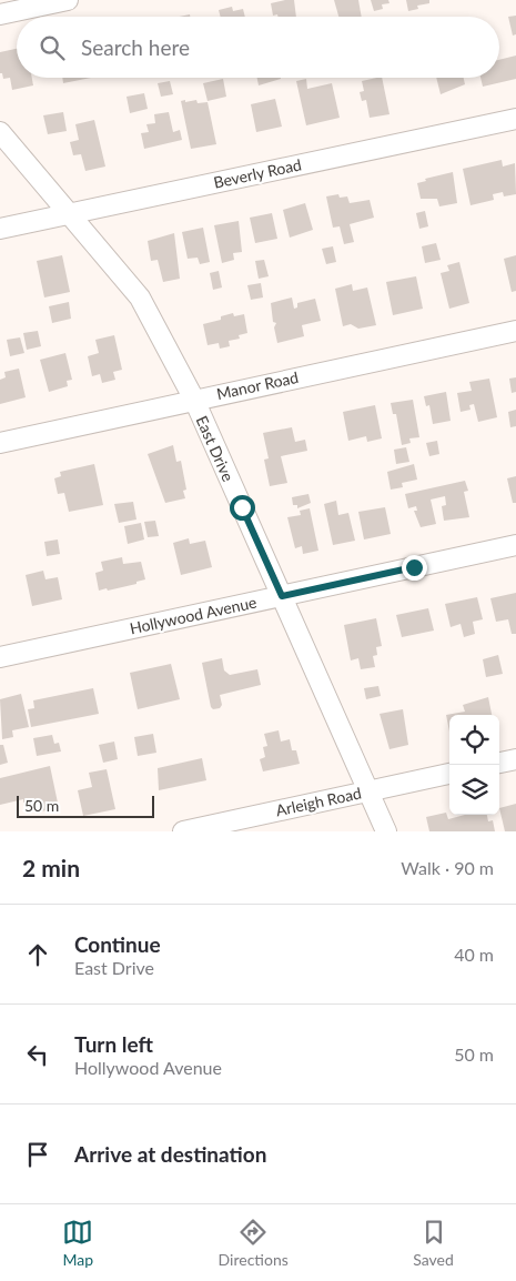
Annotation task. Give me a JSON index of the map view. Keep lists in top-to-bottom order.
{
  "streets": {
    "street": [
      "Beverly Road",
      "Manor Road",
      "East Drive",
      "Hollywood Avenue",
      "Arleigh Road"
    ]
  },
  "crossings": [
    ["Beverly Road", "East Drive"],
    ["Manor Road", "East Drive"],
    ["East Drive", "Hollywood Avenue"],
    ["East Drive", "Arleigh Road"]
  ],
  "scale_bar": "50 m",
  "page": {
    "search": "Search here",
    "scale": "50 m",
    "heading": ["2 min", "Walk · 90 m"],
    "list": [
      ["Continue", "East Drive", "40 m"],
      ["Turn left", "Hollywood Avenue", "50 m"],
      "Arrive at destination"
    ],
    "nav": ["Map", "Directions", "Saved"]
  }
}
